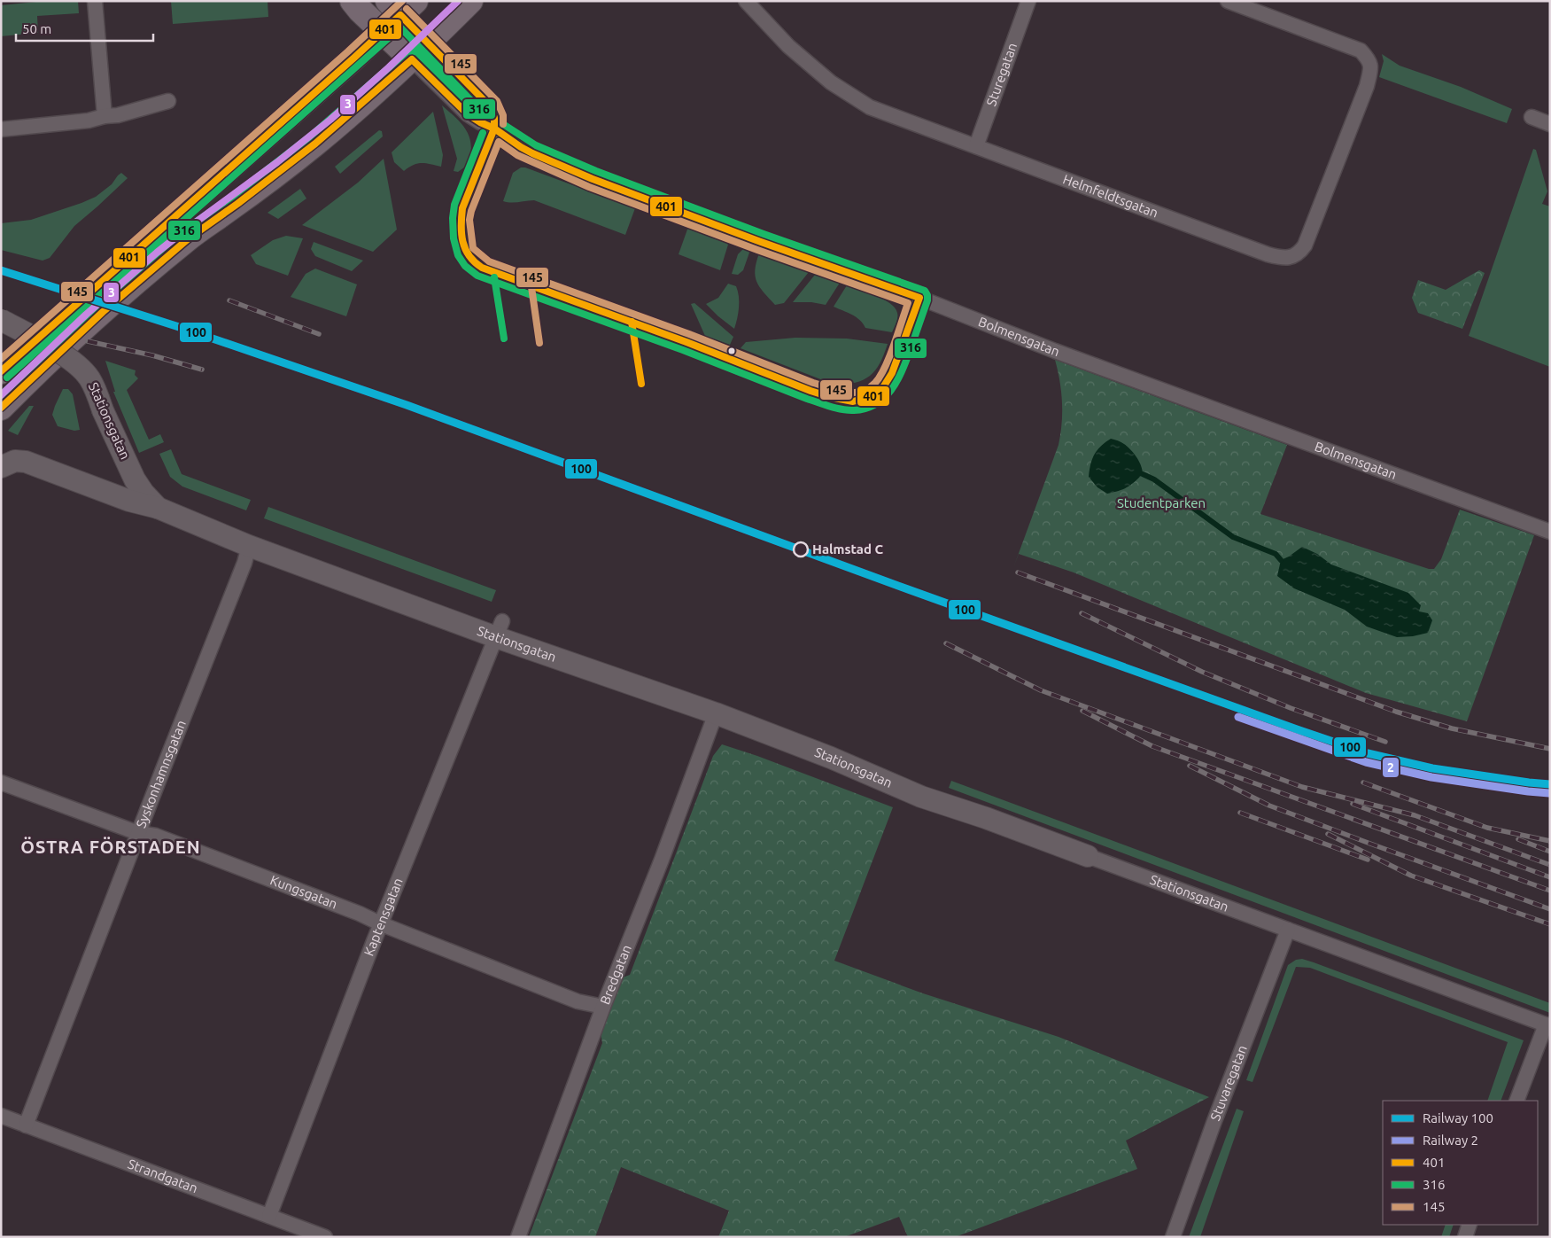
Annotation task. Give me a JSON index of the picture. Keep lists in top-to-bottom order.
{
  "streets": {
    "street": [
      "Sturegatan",
      "Helmfeldtsgatan",
      "Bolmensgatan",
      "Stationsgatan",
      "Syskonhamnsgatan",
      "Kungsgatan",
      "Kaptensgatan",
      "Bredgatan",
      "Stuvaregatan",
      "Strandgatan"
    ]
  },
  "crossings": [
    ["Sturegatan", "Helmfeldtsgatan"],
    ["Stationsgatan", "Syskonhamnsgatan"],
    ["Stationsgatan", "Kaptensgatan"],
    ["Stationsgatan", "Bredgatan"],
    ["Stationsgatan", "Stuvaregatan"],
    ["Syskonhamnsgatan", "Kungsgatan"],
    ["Syskonhamnsgatan", "Strandgatan"],
    ["Kungsgatan", "Kaptensgatan"],
    ["Kungsgatan", "Bredgatan"],
    ["Kaptensgatan", "Strandgatan"]
  ],
  "districts": ["ÖSTRA FÖRSTADEN"],
  "parks": ["Studentparken"],
  "places": ["Halmstad C"],
  "lines": [
    "transit line 145",
    "transit line 3",
    "transit line 401",
    "transit line 316",
    "rail line 100",
    "rail line 2"
  ],
  "legend": [
    "Railway 100",
    "Railway 2",
    "401",
    "316",
    "145"
  ],
  "scale_bar": "50 m"
}
